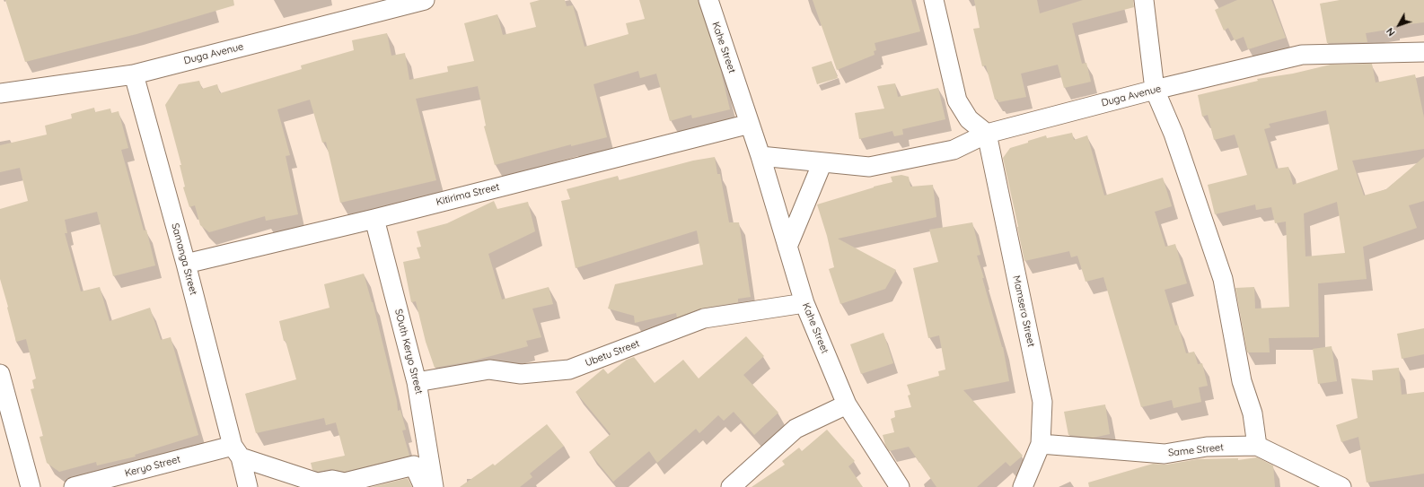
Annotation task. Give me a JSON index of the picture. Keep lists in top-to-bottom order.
{
  "streets": {
    "street": [
      "Kahe Street",
      "Duga Avenue",
      "Kitirima Street",
      "Samanga Street",
      "Mamsera Street",
      "SOuth Keryo Street",
      "Ubetu Street",
      "Same Street",
      "Keryo Street"
    ]
  },
  "crossings": [
    ["Kahe Street", "Kitirima Street"],
    ["Kahe Street", "Ubetu Street"],
    ["Duga Avenue", "Samanga Street"],
    ["Duga Avenue", "Mamsera Street"],
    ["Kitirima Street", "Samanga Street"],
    ["Kitirima Street", "SOuth Keryo Street"],
    ["Samanga Street", "Keryo Street"],
    ["Mamsera Street", "Same Street"],
    ["SOuth Keryo Street", "Ubetu Street"]
  ],
  "north": "bottom left"
}
